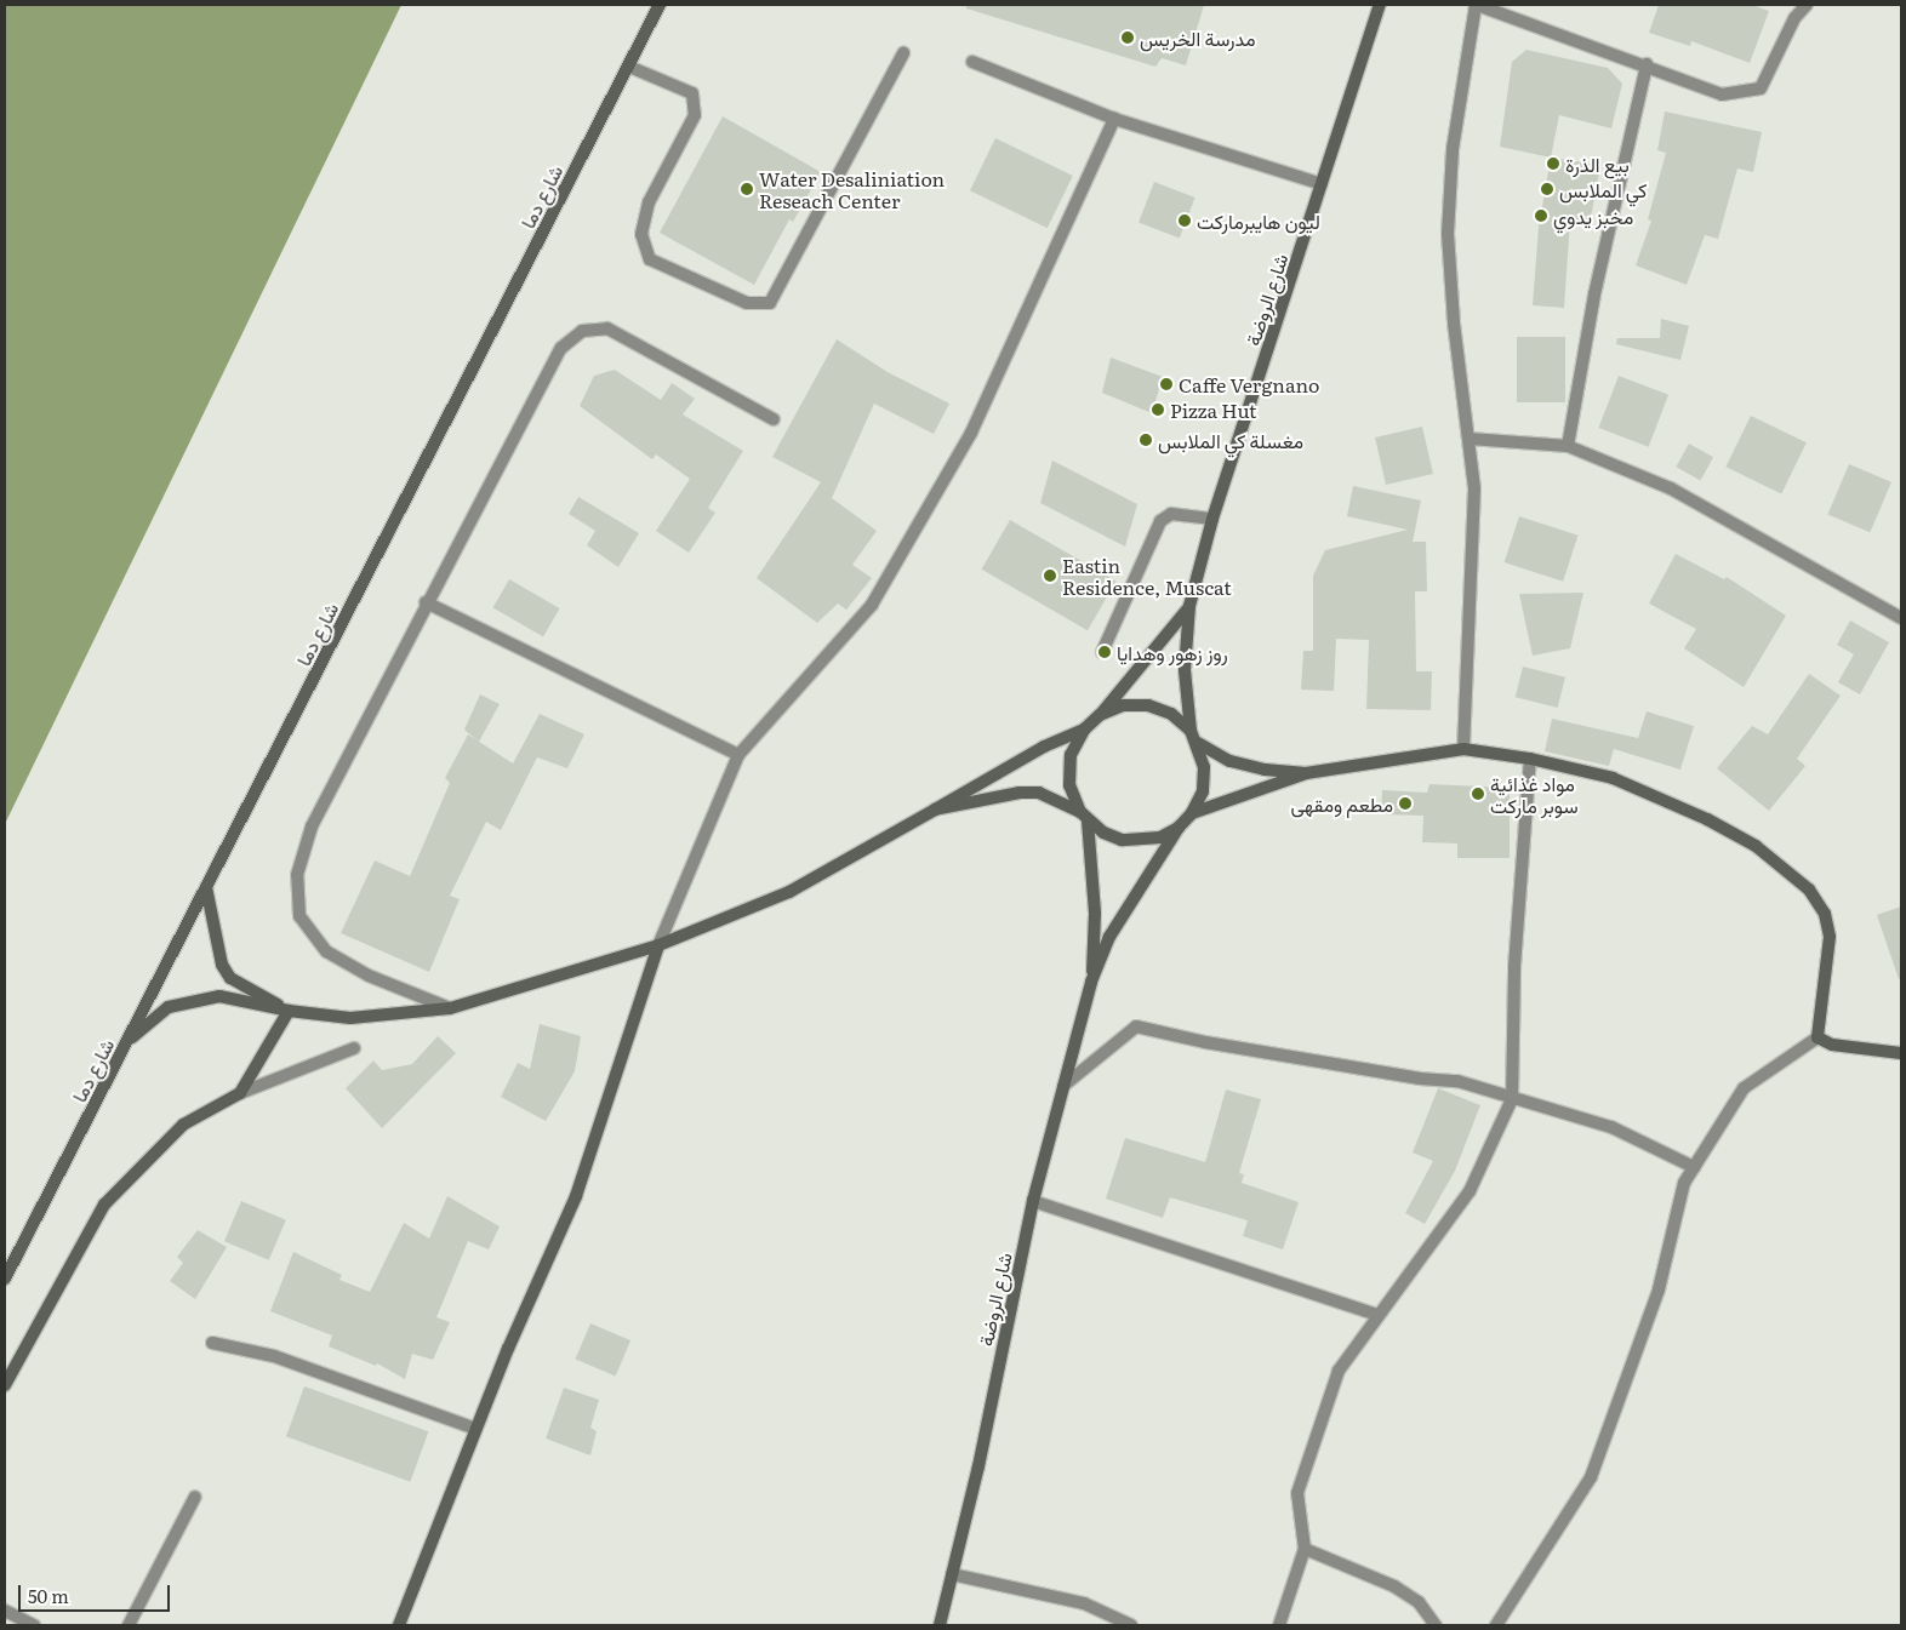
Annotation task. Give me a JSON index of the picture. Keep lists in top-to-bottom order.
{
  "streets": {
    "main road": ["شارع دما", "شارع الروضة"]
  },
  "places": [
    "مدرسة الخريس",
    "بيع الذرة",
    "Water Desaliniation Reseach Center",
    "كي الملابس",
    "مخبز يدوي",
    "ليون هايبرماركت",
    "Caffe Vergnano",
    "Pizza Hut",
    "مغسلة كي الملابس",
    "Eastin Residence, Muscat",
    "روز زهور وهدايا",
    "مواد غذائية سوبر ماركت",
    "مطعم ومقهى"
  ],
  "scale_bar": "50 m"
}
